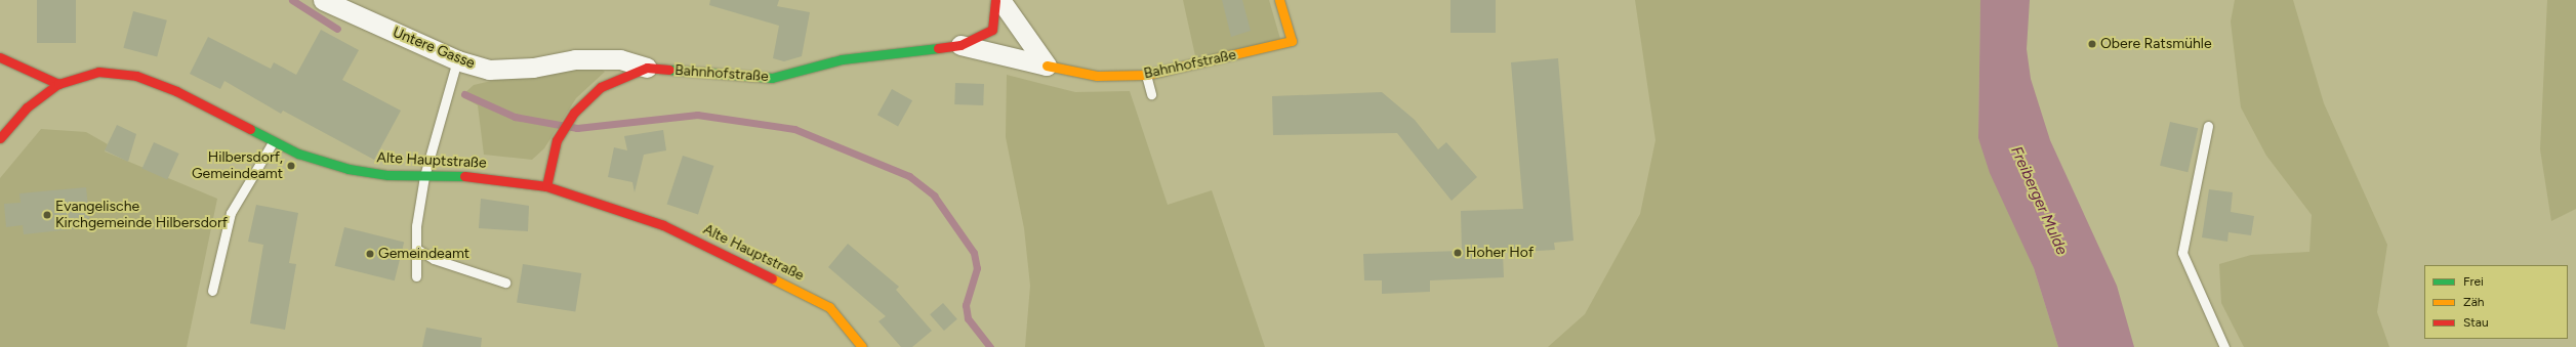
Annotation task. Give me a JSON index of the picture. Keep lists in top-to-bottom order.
{
  "streets": {
    "main road": ["Bahnhofstraße", "Alte Hauptstraße"],
    "street": ["Untere Gasse"]
  },
  "crossings": [
    ["Untere Gasse", "Bahnhofstraße"],
    ["Bahnhofstraße", "Alte Hauptstraße"]
  ],
  "water": ["Freiberger Mulde"],
  "places": [
    "Obere Ratsmühle",
    "Hilbersdorf, Gemeindeamt",
    "Evangelische Kirchgemeinde Hilbersdorf",
    "Hoher Hof",
    "Gemeindeamt"
  ],
  "legend": ["Frei", "Zäh", "Stau"]
}
